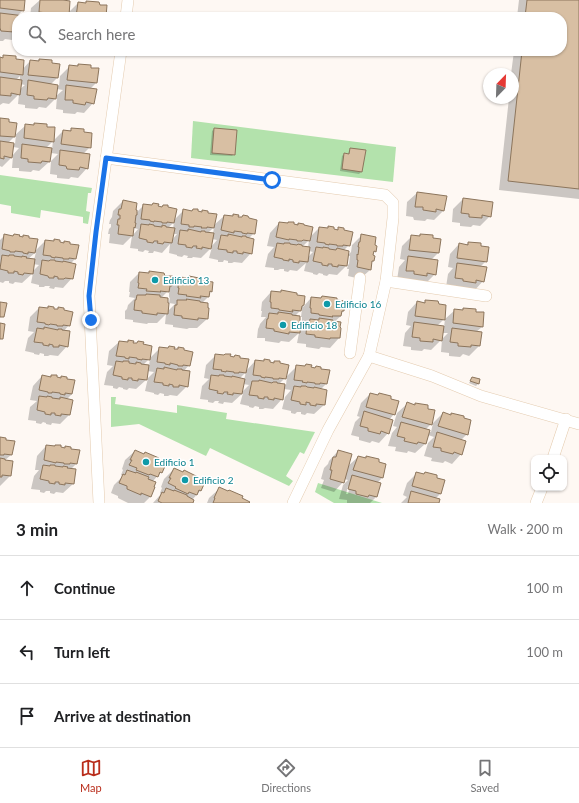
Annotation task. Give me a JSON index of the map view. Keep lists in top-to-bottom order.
{
  "places": [
    "Edificio 13",
    "Edificio 16",
    "Edificio 18",
    "Edificio 1",
    "Edificio 2"
  ],
  "north": "top right",
  "page": {
    "search": "Search here",
    "heading": ["3 min", "Walk · 200 m"],
    "list": [
      ["Continue", "100 m"],
      ["Turn left", "100 m"],
      "Arrive at destination"
    ],
    "nav": ["Map", "Directions", "Saved"]
  }
}
